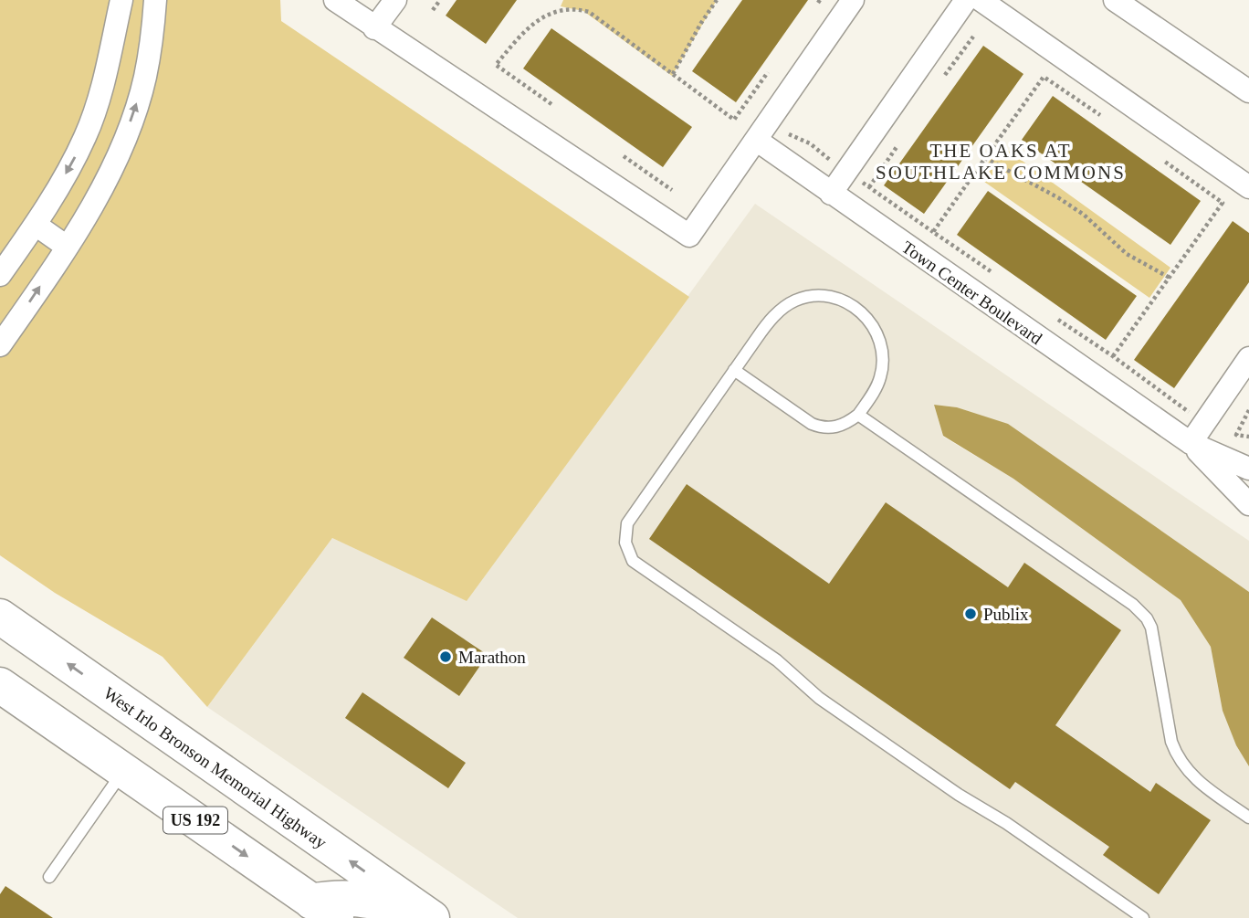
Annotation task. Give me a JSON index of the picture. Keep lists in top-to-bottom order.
{
  "streets": {
    "highway": ["West Irlo Bronson Memorial Highway", "US 192"],
    "street": ["Town Center Boulevard"]
  },
  "districts": ["THE OAKS AT SOUTHLAKE COMMONS"],
  "places": ["Publix", "Marathon"]
}
